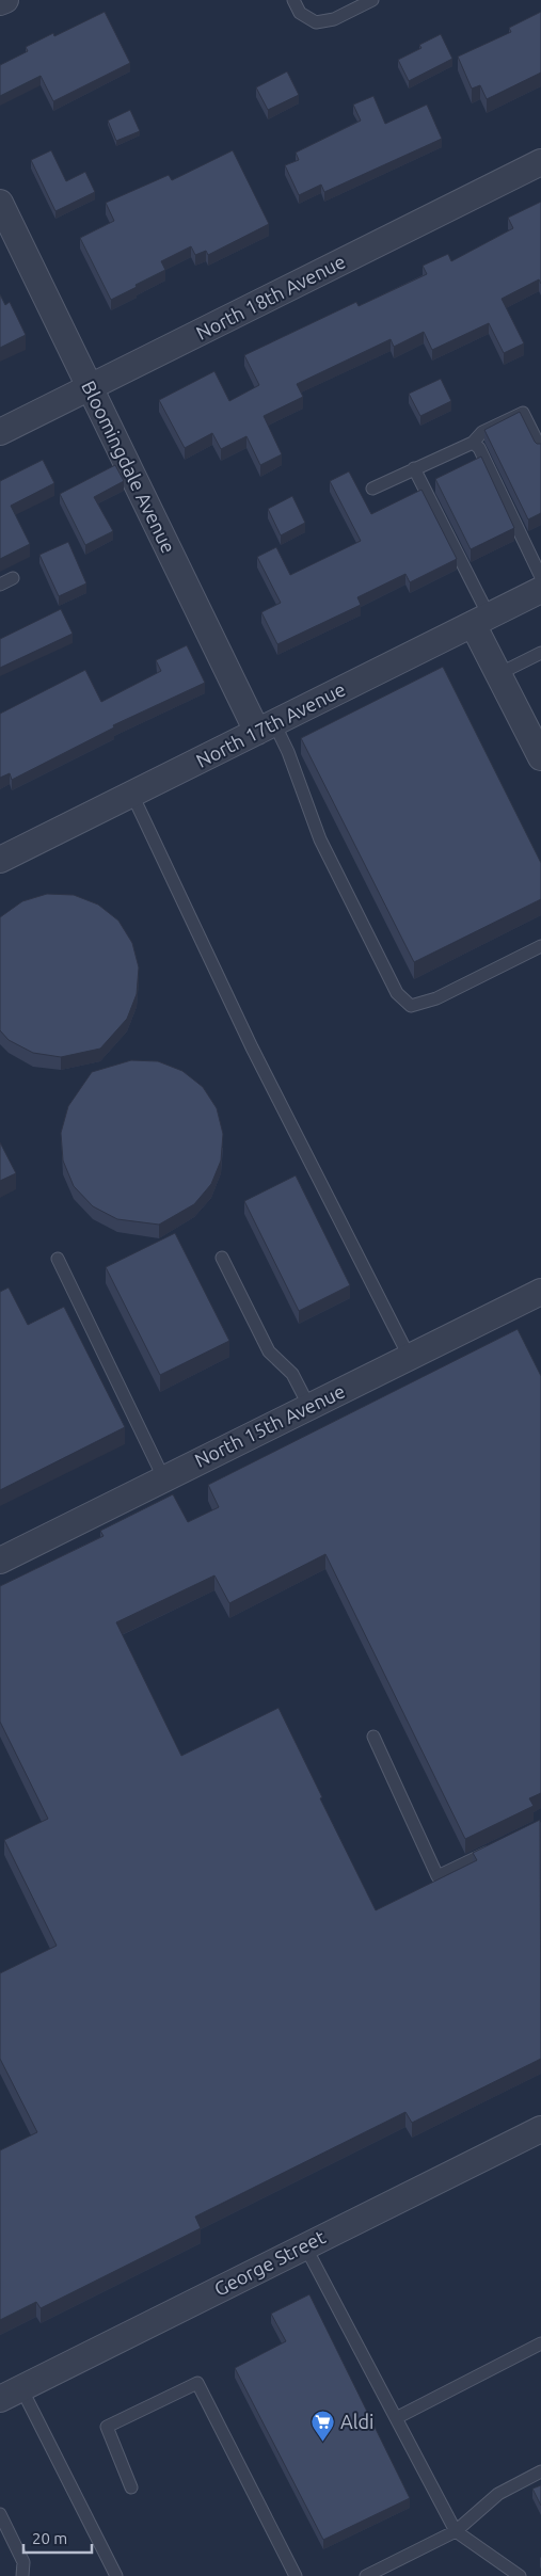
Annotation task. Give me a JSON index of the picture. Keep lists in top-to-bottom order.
{
  "streets": {
    "street": [
      "North 18th Avenue",
      "Bloomingdale Avenue",
      "North 17th Avenue",
      "North 15th Avenue",
      "George Street"
    ]
  },
  "crossings": [
    ["North 18th Avenue", "Bloomingdale Avenue"],
    ["Bloomingdale Avenue", "North 17th Avenue"]
  ],
  "places": {
    "supermarket": ["Aldi"]
  },
  "scale_bar": "20 m"
}
